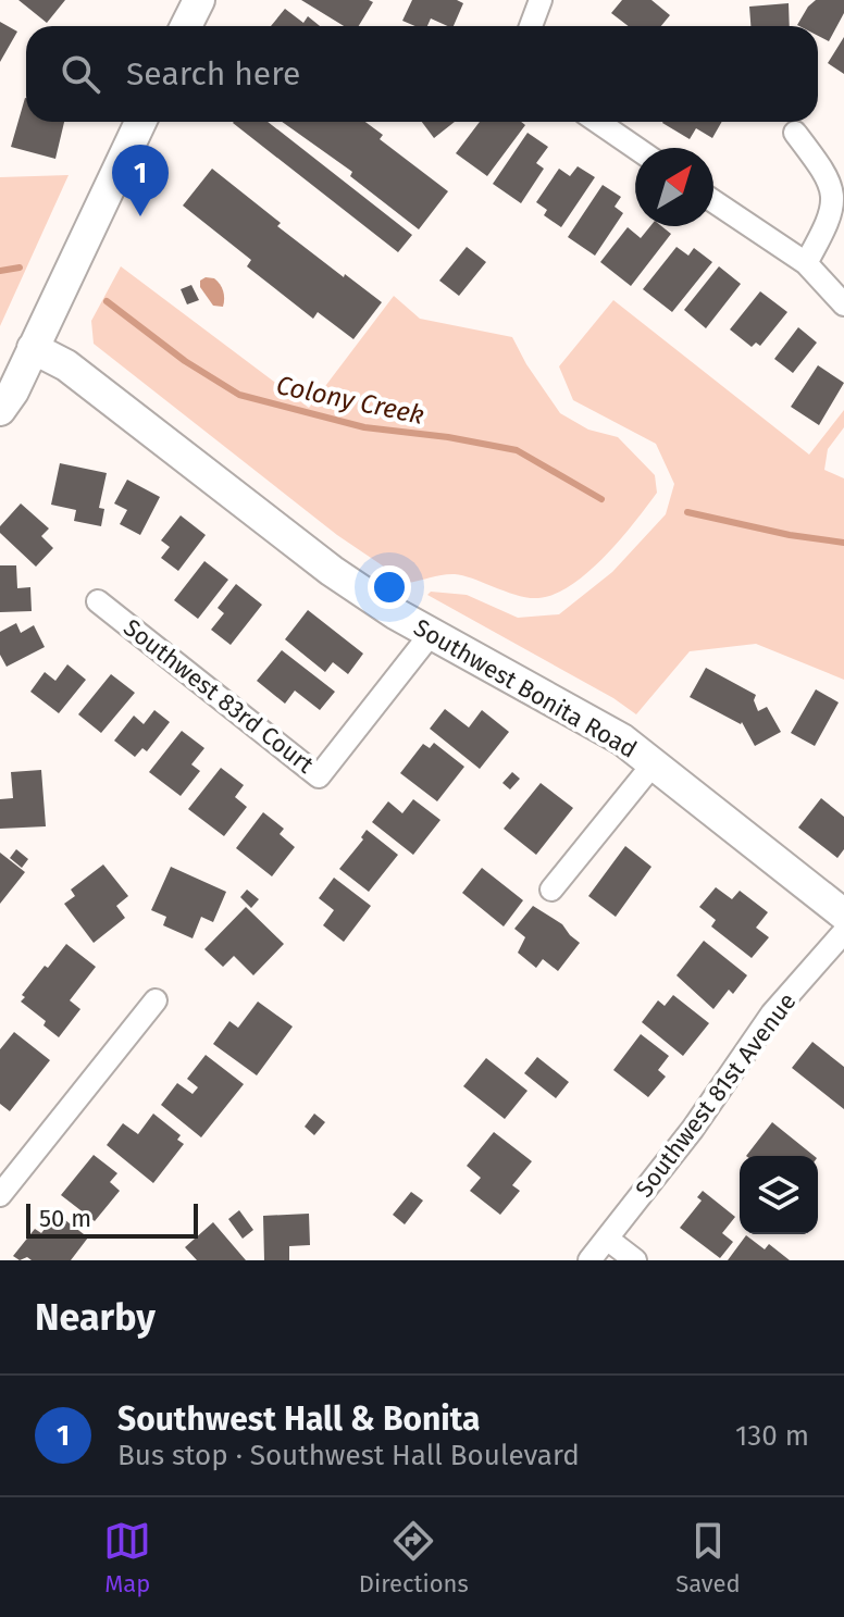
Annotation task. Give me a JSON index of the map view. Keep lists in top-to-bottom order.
{
  "streets": {
    "main road": ["Southwest Bonita Road"],
    "street": ["Southwest 83rd Court", "Southwest 81st Avenue"]
  },
  "crossings": [
    ["Southwest Bonita Road", "Southwest 83rd Court"]
  ],
  "water": ["Colony Creek"],
  "scale_bar": "50 m",
  "north": "top right",
  "page": {
    "search": "Search here",
    "pins": "1",
    "scale": "50 m",
    "heading": "Nearby",
    "list": [
      {
        "mark": "1",
        "name": "Southwest Hall & Bonita",
        "note": "Bus stop · Southwest Hall Boulevard",
        "value": "130 m"
      }
    ],
    "nav": ["Map", "Directions", "Saved"]
  }
}
